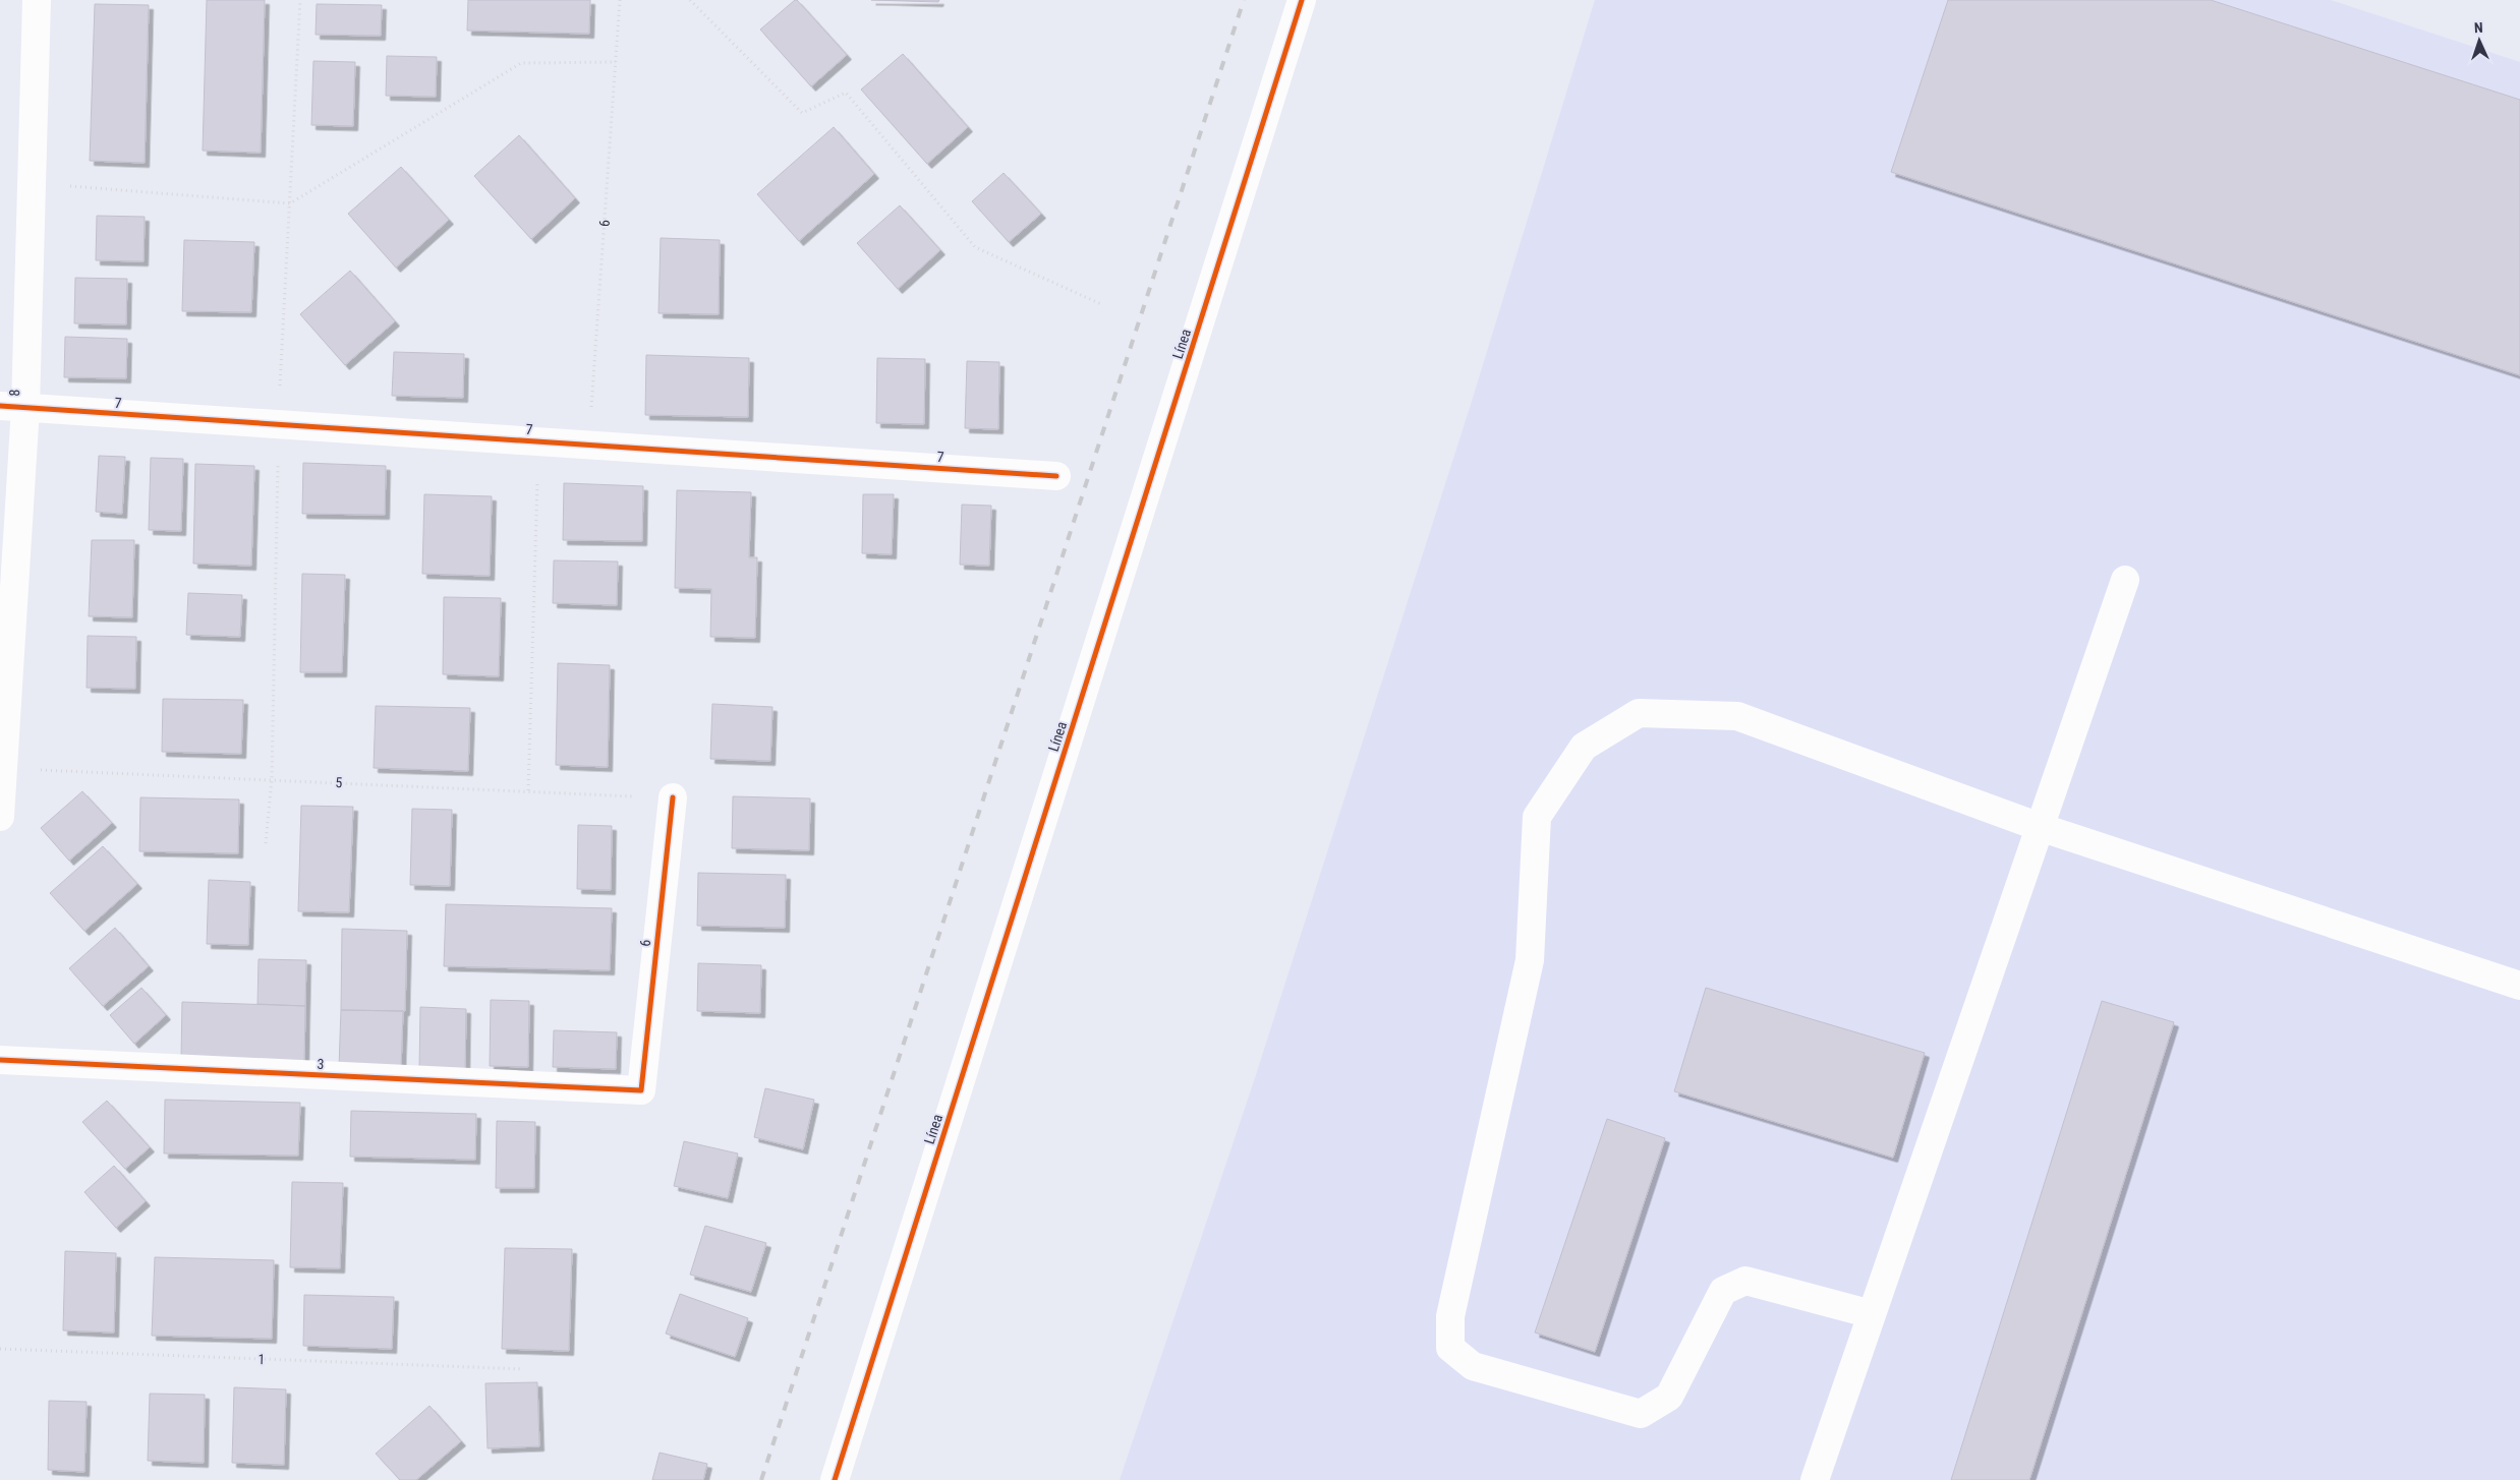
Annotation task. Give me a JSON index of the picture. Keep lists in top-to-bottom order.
{
  "streets": {
    "street": [
      "6",
      "Línea",
      "8",
      "7",
      "3"
    ],
    "path": ["5", "1"]
  },
  "crossings": [
    ["6", "7"],
    ["6", "5"],
    ["6", "3"],
    ["8", "7"],
    ["8", "5"]
  ],
  "north": "top"
}
